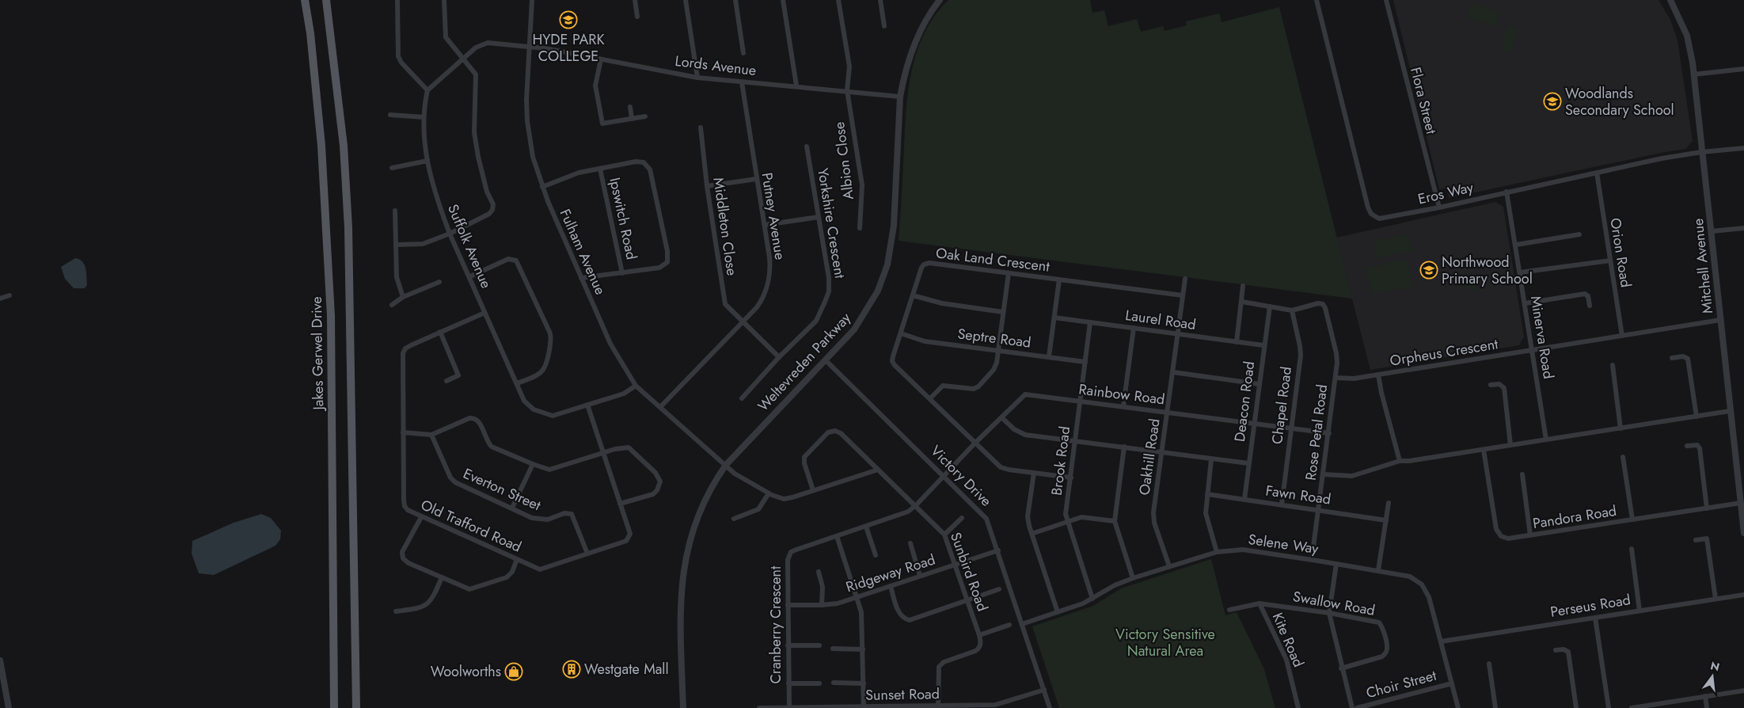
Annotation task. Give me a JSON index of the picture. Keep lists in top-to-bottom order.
{
  "streets": {
    "main road": ["Jakes Gerwel Drive"],
    "street": [
      "Lords Avenue",
      "Flora Street",
      "Albion Close",
      "Eros Way",
      "Putney Avenue",
      "Ipswitch Road",
      "Yorkshire Crescent",
      "Middleton Close",
      "Suffolk Avenue",
      "Fulham Avenue",
      "Orion Road",
      "Oak Land Crescent",
      "Mitchell Avenue",
      "Laurel Road",
      "Minerva Road",
      "Septre Road",
      "Orpheus Crescent",
      "Weltevreden Parkway",
      "Rainbow Road",
      "Deacon Road",
      "Chapel Road",
      "Rose Petal Road",
      "Oakhill Road",
      "Brook Road",
      "Victory Drive",
      "Everton Street",
      "Fawn Road",
      "Pandora Road",
      "Old Trafford Road",
      "Selene Way",
      "Sunbird Road",
      "Ridgeway Road",
      "Swallow Road",
      "Perseus Road",
      "Cranberry Crescent",
      "Kite Road",
      "Choir Street",
      "Sunset Road"
    ]
  },
  "crossings": [
    ["Lords Avenue", "Albion Close"],
    ["Lords Avenue", "Putney Avenue"],
    ["Lords Avenue", "Fulham Avenue"],
    ["Lords Avenue", "Weltevreden Parkway"],
    ["Flora Street", "Eros Way"],
    ["Eros Way", "Orion Road"],
    ["Eros Way", "Mitchell Avenue"],
    ["Eros Way", "Minerva Road"],
    ["Putney Avenue", "Middleton Close"],
    ["Putney Avenue", "Fulham Avenue"],
    ["Suffolk Avenue", "Fulham Avenue"],
    ["Suffolk Avenue", "Old Trafford Road"],
    ["Fulham Avenue", "Weltevreden Parkway"],
    ["Orion Road", "Orpheus Crescent"],
    ["Oak Land Crescent", "Septre Road"],
    ["Oak Land Crescent", "Rainbow Road"],
    ["Oak Land Crescent", "Oakhill Road"],
    ["Oak Land Crescent", "Brook Road"],
    ["Mitchell Avenue", "Orpheus Crescent"],
    ["Mitchell Avenue", "Pandora Road"],
    ["Laurel Road", "Deacon Road"],
    ["Laurel Road", "Oakhill Road"],
    ["Laurel Road", "Brook Road"],
    ["Minerva Road", "Orpheus Crescent"],
    ["Septre Road", "Brook Road"],
    ["Weltevreden Parkway", "Victory Drive"],
    ["Rainbow Road", "Deacon Road"],
    ["Rainbow Road", "Chapel Road"],
    ["Rainbow Road", "Rose Petal Road"],
    ["Rainbow Road", "Oakhill Road"],
    ["Rainbow Road", "Brook Road"],
    ["Rainbow Road", "Victory Drive"],
    ["Rainbow Road", "Cranberry Crescent"],
    ["Deacon Road", "Fawn Road"],
    ["Chapel Road", "Rose Petal Road"],
    ["Chapel Road", "Fawn Road"],
    ["Rose Petal Road", "Fawn Road"],
    ["Rose Petal Road", "Selene Way"],
    ["Oakhill Road", "Selene Way"],
    ["Brook Road", "Selene Way"],
    ["Victory Drive", "Selene Way"],
    ["Victory Drive", "Ridgeway Road"],
    ["Victory Drive", "Cranberry Crescent"],
    ["Victory Drive", "Sunset Road"],
    ["Everton Street", "Old Trafford Road"],
    ["Selene Way", "Perseus Road"],
    ["Selene Way", "Choir Street"],
    ["Sunbird Road", "Ridgeway Road"],
    ["Sunbird Road", "Cranberry Crescent"],
    ["Ridgeway Road", "Cranberry Crescent"],
    ["Swallow Road", "Kite Road"],
    ["Cranberry Crescent", "Sunset Road"]
  ],
  "parks": ["Victory Sensitive Natural Area"],
  "places": {
    "school or university": ["HYDE PARK COLLEGE", "Woodlands Secondary School", "Northwood Primary School"],
    "building": ["Westgate Mall"],
    "shop": ["Woolworths"]
  },
  "north": "top"
}
